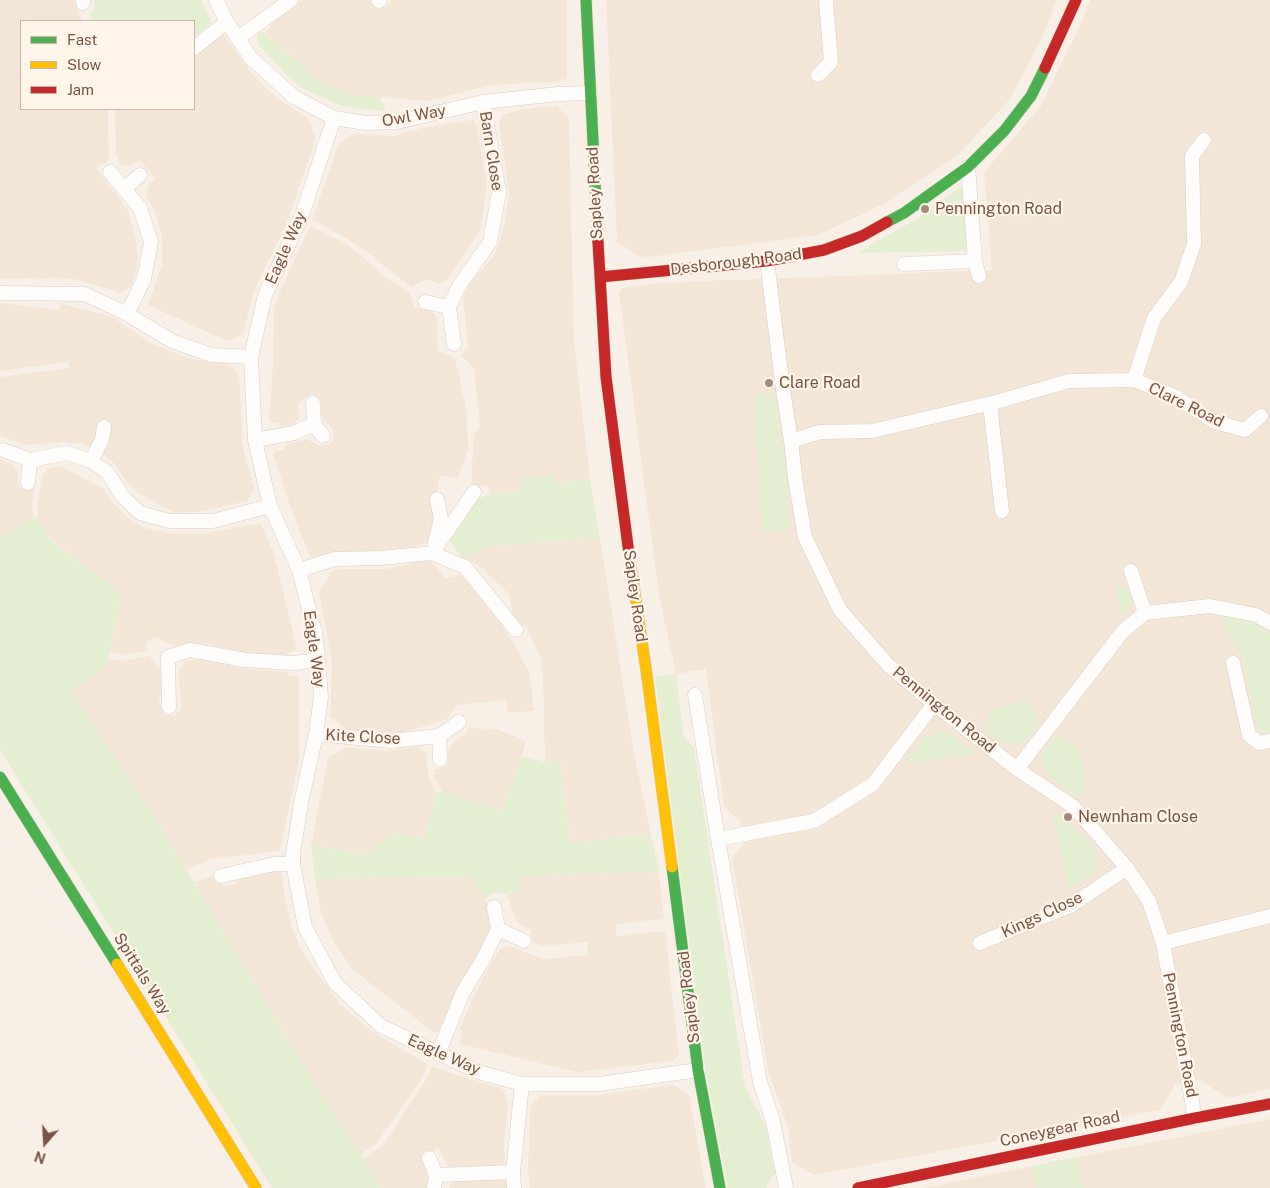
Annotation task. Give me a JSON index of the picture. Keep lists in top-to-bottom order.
{
  "streets": {
    "main road": [
      "Sapley Road",
      "Desborough Road",
      "Spittals Way",
      "Coneygear Road"
    ],
    "street": [
      "Owl Way",
      "Barn Close",
      "Eagle Way",
      "Clare Road",
      "Pennington Road",
      "Kite Close",
      "Kings Close"
    ]
  },
  "crossings": [
    ["Owl Way", "Barn Close"],
    ["Owl Way", "Sapley Road"],
    ["Owl Way", "Eagle Way"],
    ["Sapley Road", "Eagle Way"],
    ["Sapley Road", "Desborough Road"],
    ["Eagle Way", "Kite Close"],
    ["Desborough Road", "Pennington Road"],
    ["Clare Road", "Pennington Road"],
    ["Pennington Road", "Kings Close"],
    ["Pennington Road", "Coneygear Road"]
  ],
  "places": ["Pennington Road", "Clare Road", "Newnham Close"],
  "legend": ["Fast", "Slow", "Jam"],
  "north": "bottom"
}
